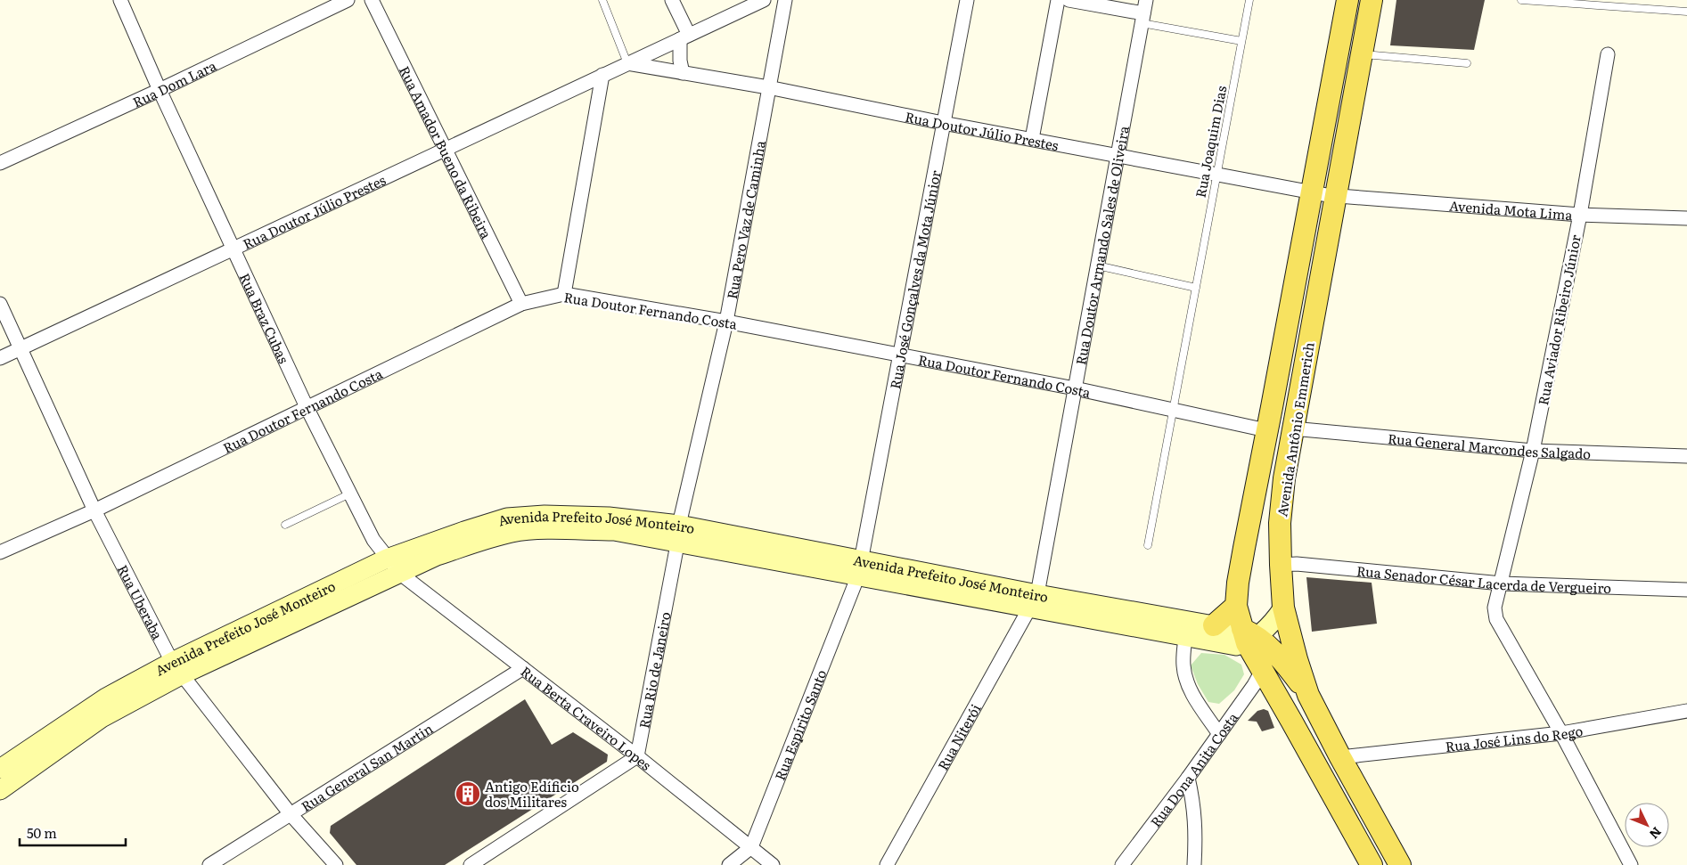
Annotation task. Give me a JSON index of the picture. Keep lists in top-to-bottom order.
{
  "streets": {
    "main road": ["Avenida Antônio Emmerich", "Avenida Prefeito José Monteiro"],
    "street": [
      "Rua Dom Lara",
      "Rua Doutor Júlio Prestes",
      "Rua Amador Bueno da Ribeira",
      "Avenida Mota Lima",
      "Rua Pero Vaz de Caminha",
      "Rua Doutor Armando Sales de Oliveira",
      "Rua José Gonçalves da Mota Júnior",
      "Rua Doutor Fernando Costa",
      "Rua Braz Cubas",
      "Rua Aviador Ribeiro Júnior",
      "Rua General Marcondes Salgado",
      "Rua Senador César Lacerda de Vergueiro",
      "Rua Uberaba",
      "Rua Rio de Janeiro",
      "Rua Berta Craveiro Lopes",
      "Rua Espírito Santo",
      "Rua Niterói",
      "Rua José Lins do Rego",
      "Rua General San Martin",
      "Rua Dona Anita Costa"
    ],
    "lane": ["Rua Joaquim Dias"]
  },
  "crossings": [
    ["Rua Dom Lara", "Rua Braz Cubas"],
    ["Rua Doutor Júlio Prestes", "Rua Joaquim Dias"],
    ["Rua Doutor Júlio Prestes", "Rua Amador Bueno da Ribeira"],
    ["Rua Doutor Júlio Prestes", "Avenida Mota Lima"],
    ["Rua Doutor Júlio Prestes", "Rua Pero Vaz de Caminha"],
    ["Rua Doutor Júlio Prestes", "Rua Doutor Armando Sales de Oliveira"],
    ["Rua Doutor Júlio Prestes", "Rua José Gonçalves da Mota Júnior"],
    ["Rua Doutor Júlio Prestes", "Rua Braz Cubas"],
    ["Rua Doutor Júlio Prestes", "Avenida Antônio Emmerich"],
    ["Rua Doutor Júlio Prestes", "Rua Uberaba"],
    ["Rua Joaquim Dias", "Rua Doutor Fernando Costa"],
    ["Rua Amador Bueno da Ribeira", "Rua Doutor Fernando Costa"],
    ["Avenida Mota Lima", "Rua Aviador Ribeiro Júnior"],
    ["Avenida Mota Lima", "Avenida Antônio Emmerich"],
    ["Rua Pero Vaz de Caminha", "Rua Doutor Fernando Costa"],
    ["Rua Pero Vaz de Caminha", "Avenida Prefeito José Monteiro"],
    ["Rua Pero Vaz de Caminha", "Rua Rio de Janeiro"],
    ["Rua Doutor Armando Sales de Oliveira", "Rua Doutor Fernando Costa"],
    ["Rua Doutor Armando Sales de Oliveira", "Avenida Prefeito José Monteiro"],
    ["Rua Doutor Armando Sales de Oliveira", "Rua Niterói"],
    ["Rua José Gonçalves da Mota Júnior", "Rua Doutor Fernando Costa"],
    ["Rua José Gonçalves da Mota Júnior", "Avenida Prefeito José Monteiro"],
    ["Rua José Gonçalves da Mota Júnior", "Rua Espírito Santo"],
    ["Rua Doutor Fernando Costa", "Rua Braz Cubas"],
    ["Rua Doutor Fernando Costa", "Avenida Antônio Emmerich"],
    ["Rua Doutor Fernando Costa", "Rua Uberaba"],
    ["Rua Braz Cubas", "Avenida Prefeito José Monteiro"],
    ["Rua Braz Cubas", "Rua Berta Craveiro Lopes"],
    ["Rua Aviador Ribeiro Júnior", "Rua General Marcondes Salgado"],
    ["Rua Aviador Ribeiro Júnior", "Rua Senador César Lacerda de Vergueiro"],
    ["Rua Aviador Ribeiro Júnior", "Rua José Lins do Rego"],
    ["Avenida Antônio Emmerich", "Rua General Marcondes Salgado"],
    ["Avenida Antônio Emmerich", "Avenida Prefeito José Monteiro"],
    ["Avenida Antônio Emmerich", "Rua Senador César Lacerda de Vergueiro"],
    ["Avenida Antônio Emmerich", "Rua José Lins do Rego"],
    ["Avenida Antônio Emmerich", "Rua Dona Anita Costa"],
    ["Avenida Prefeito José Monteiro", "Rua Uberaba"],
    ["Avenida Prefeito José Monteiro", "Rua Rio de Janeiro"],
    ["Avenida Prefeito José Monteiro", "Rua Berta Craveiro Lopes"],
    ["Avenida Prefeito José Monteiro", "Rua Espírito Santo"],
    ["Avenida Prefeito José Monteiro", "Rua Niterói"],
    ["Rua Uberaba", "Rua General San Martin"],
    ["Rua Rio de Janeiro", "Rua Berta Craveiro Lopes"],
    ["Rua Berta Craveiro Lopes", "Rua Espírito Santo"],
    ["Rua Berta Craveiro Lopes", "Rua General San Martin"]
  ],
  "places": {
    "building": ["Antigo Edíficio dos Militares"]
  },
  "scale_bar": "50 m",
  "north": "bottom right"
}
